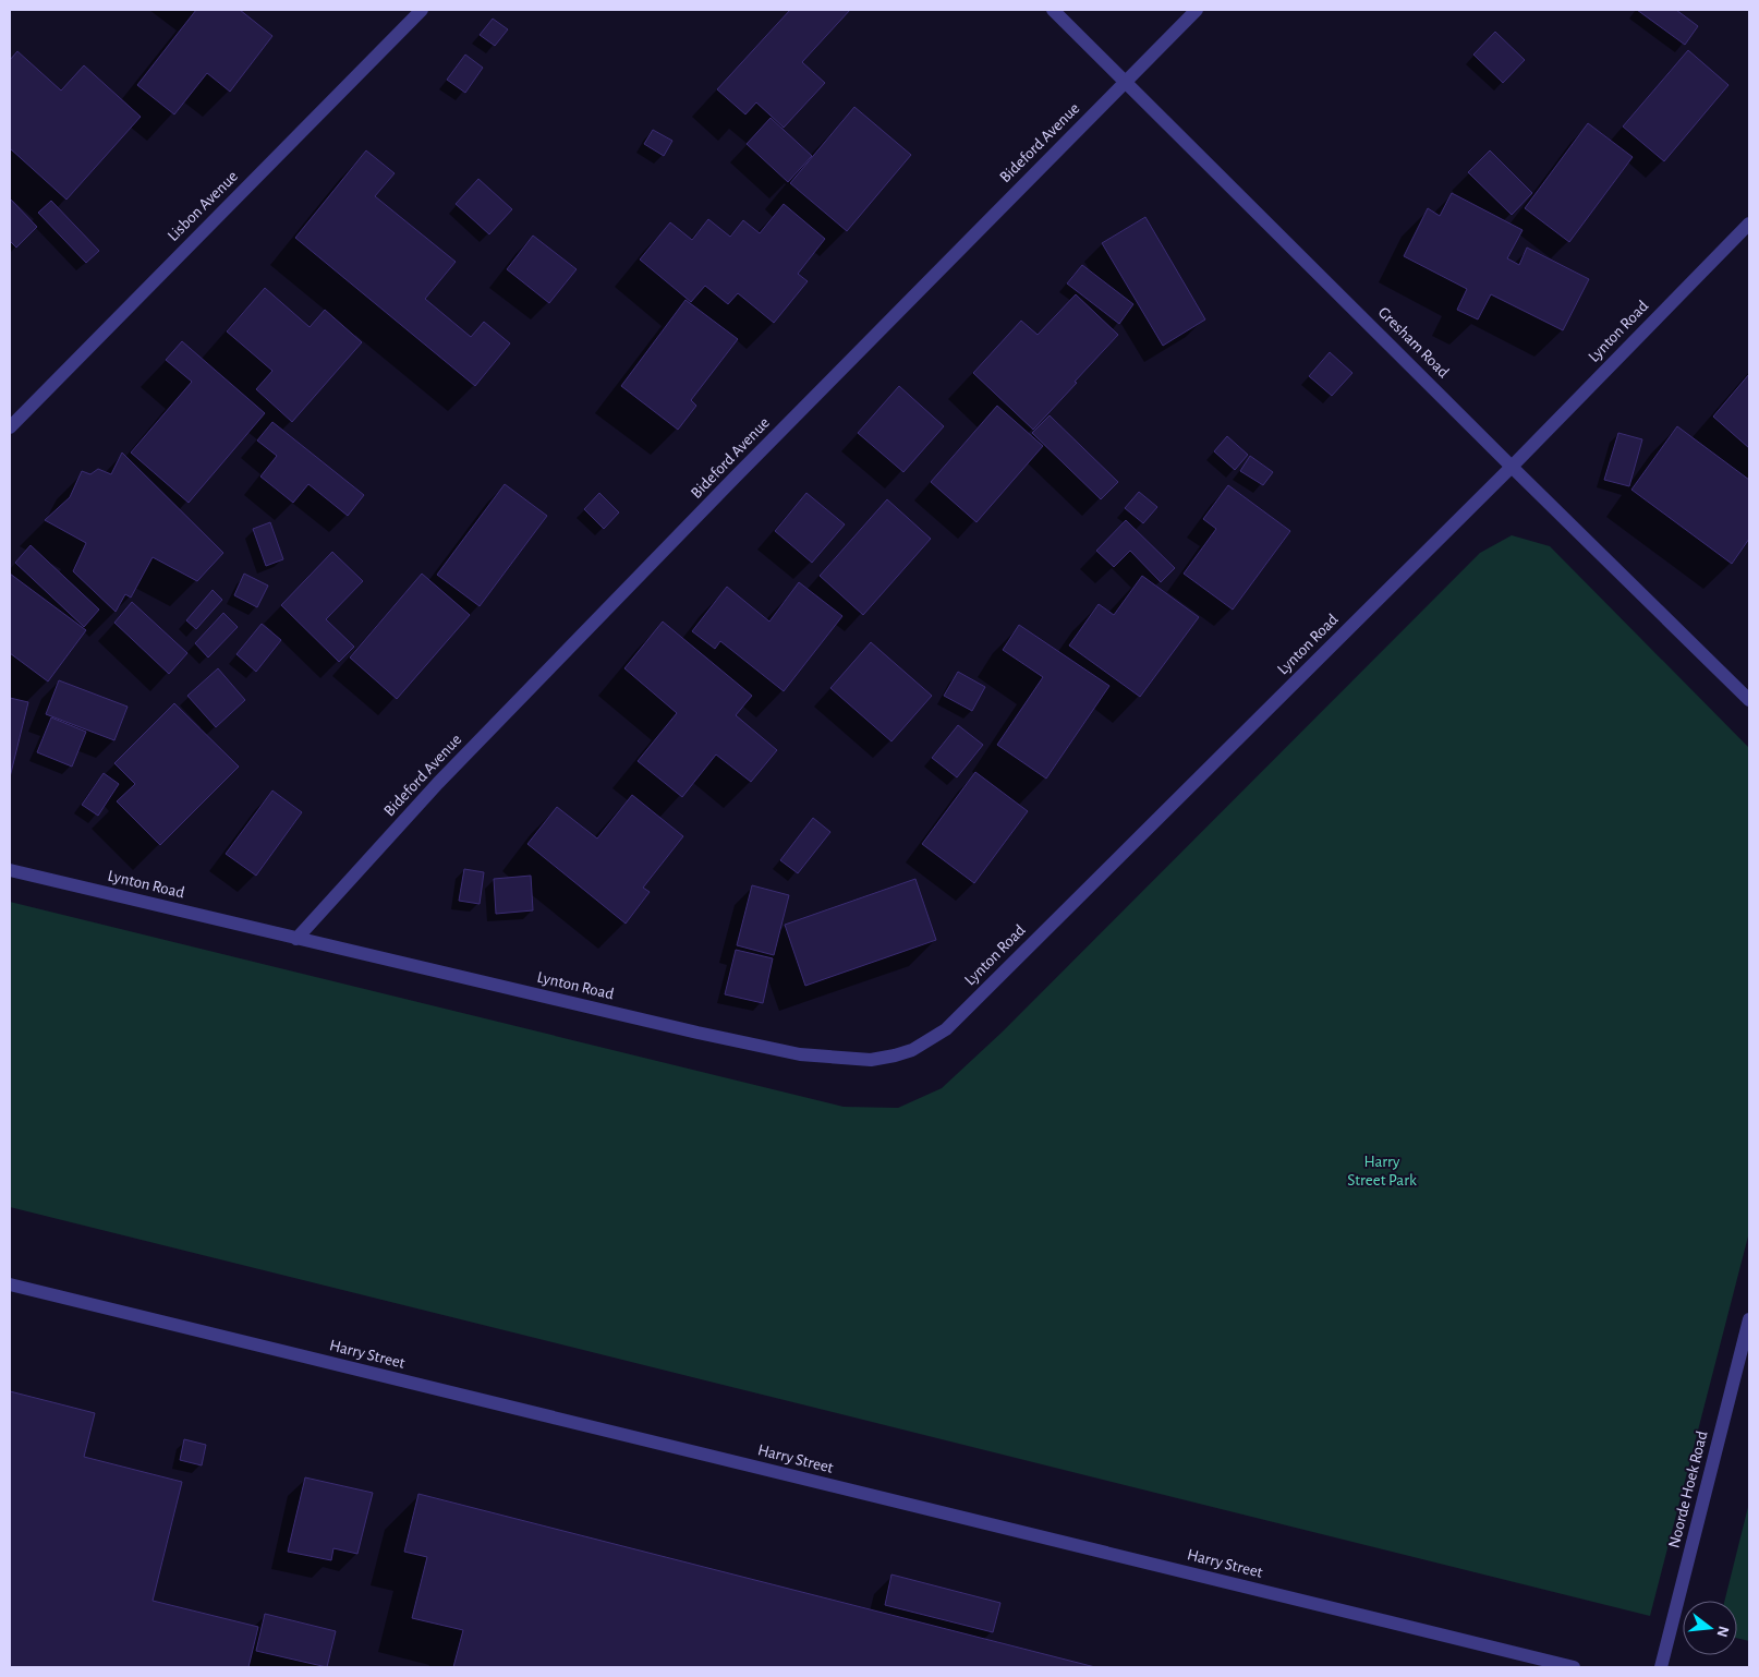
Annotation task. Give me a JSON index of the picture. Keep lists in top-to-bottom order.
{
  "streets": {
    "street": [
      "Bideford Avenue",
      "Lisbon Avenue",
      "Lynton Road",
      "Gresham Road",
      "Harry Street",
      "Noorde Hoek Road"
    ]
  },
  "crossings": [
    ["Bideford Avenue", "Lynton Road"],
    ["Bideford Avenue", "Gresham Road"],
    ["Lynton Road", "Gresham Road"]
  ],
  "parks": ["Harry Street Park"],
  "north": "right"
}
